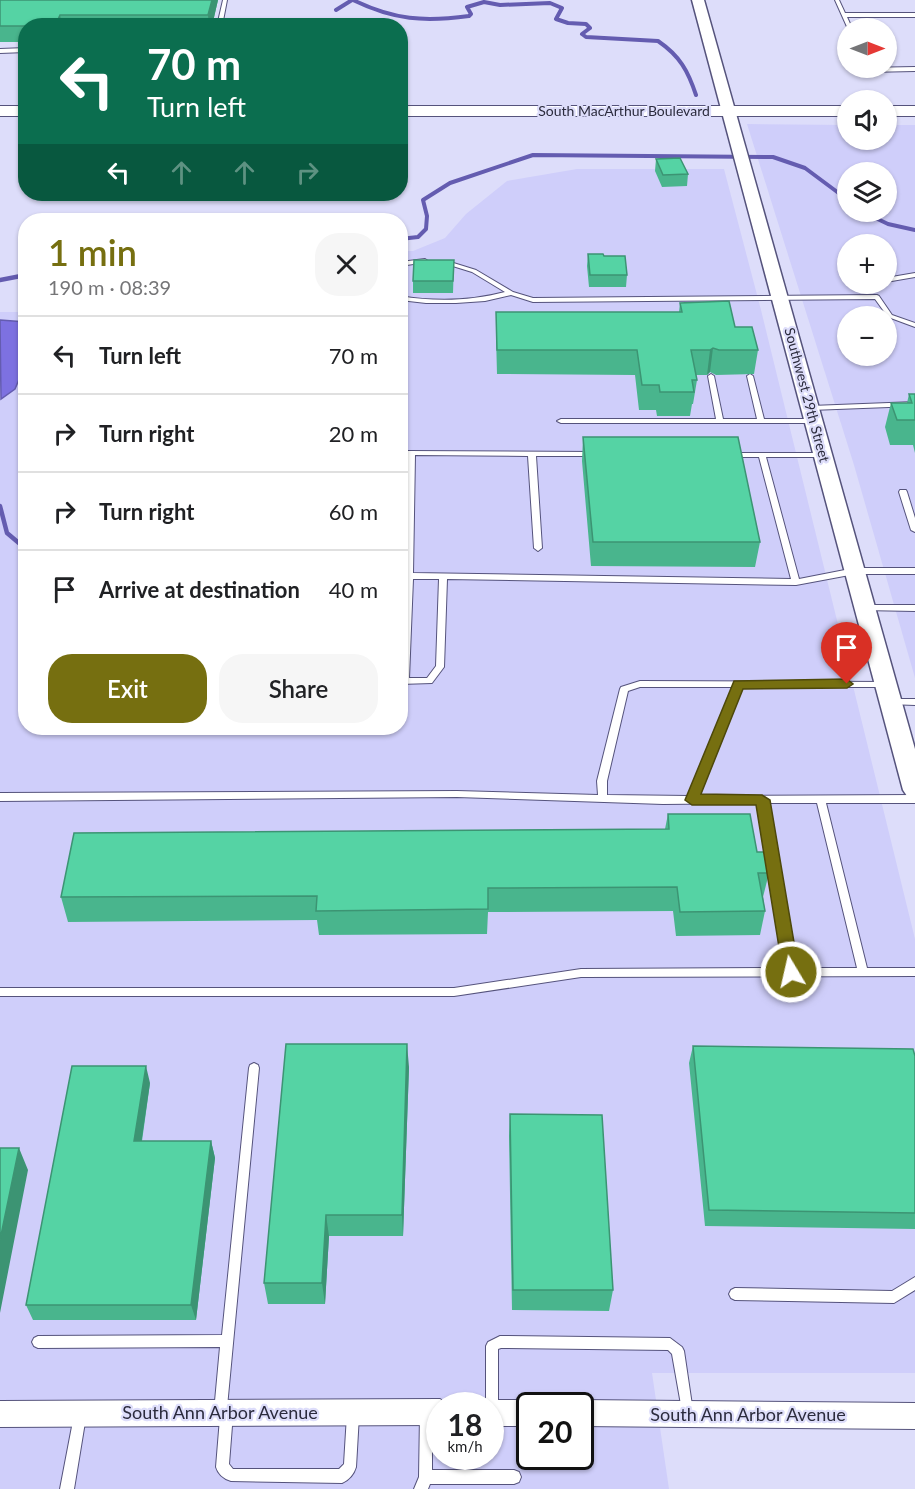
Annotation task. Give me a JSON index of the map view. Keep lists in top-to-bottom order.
{
  "streets": {
    "main road": ["South MacArthur Boulevard"],
    "street": ["Southwest 29th Street", "South Ann Arbor Avenue"]
  },
  "crossings": [
    ["South MacArthur Boulevard", "Southwest 29th Street"]
  ],
  "north": "right",
  "page": {
    "map_buttons": ["+", "−"],
    "turn": ["70 m", "Turn left"],
    "heading": ["1 min", "190 m · 08:39"],
    "list": [
      {
        "name": "Turn left",
        "value": "70 m"
      },
      {
        "name": "Turn right",
        "value": "20 m"
      },
      {
        "name": "Turn right",
        "value": "60 m"
      },
      {
        "name": "Arrive at destination",
        "value": "40 m"
      }
    ],
    "buttons": ["Exit", "Share"],
    "speed": "18 km/h",
    "limit": "20"
  }
}
